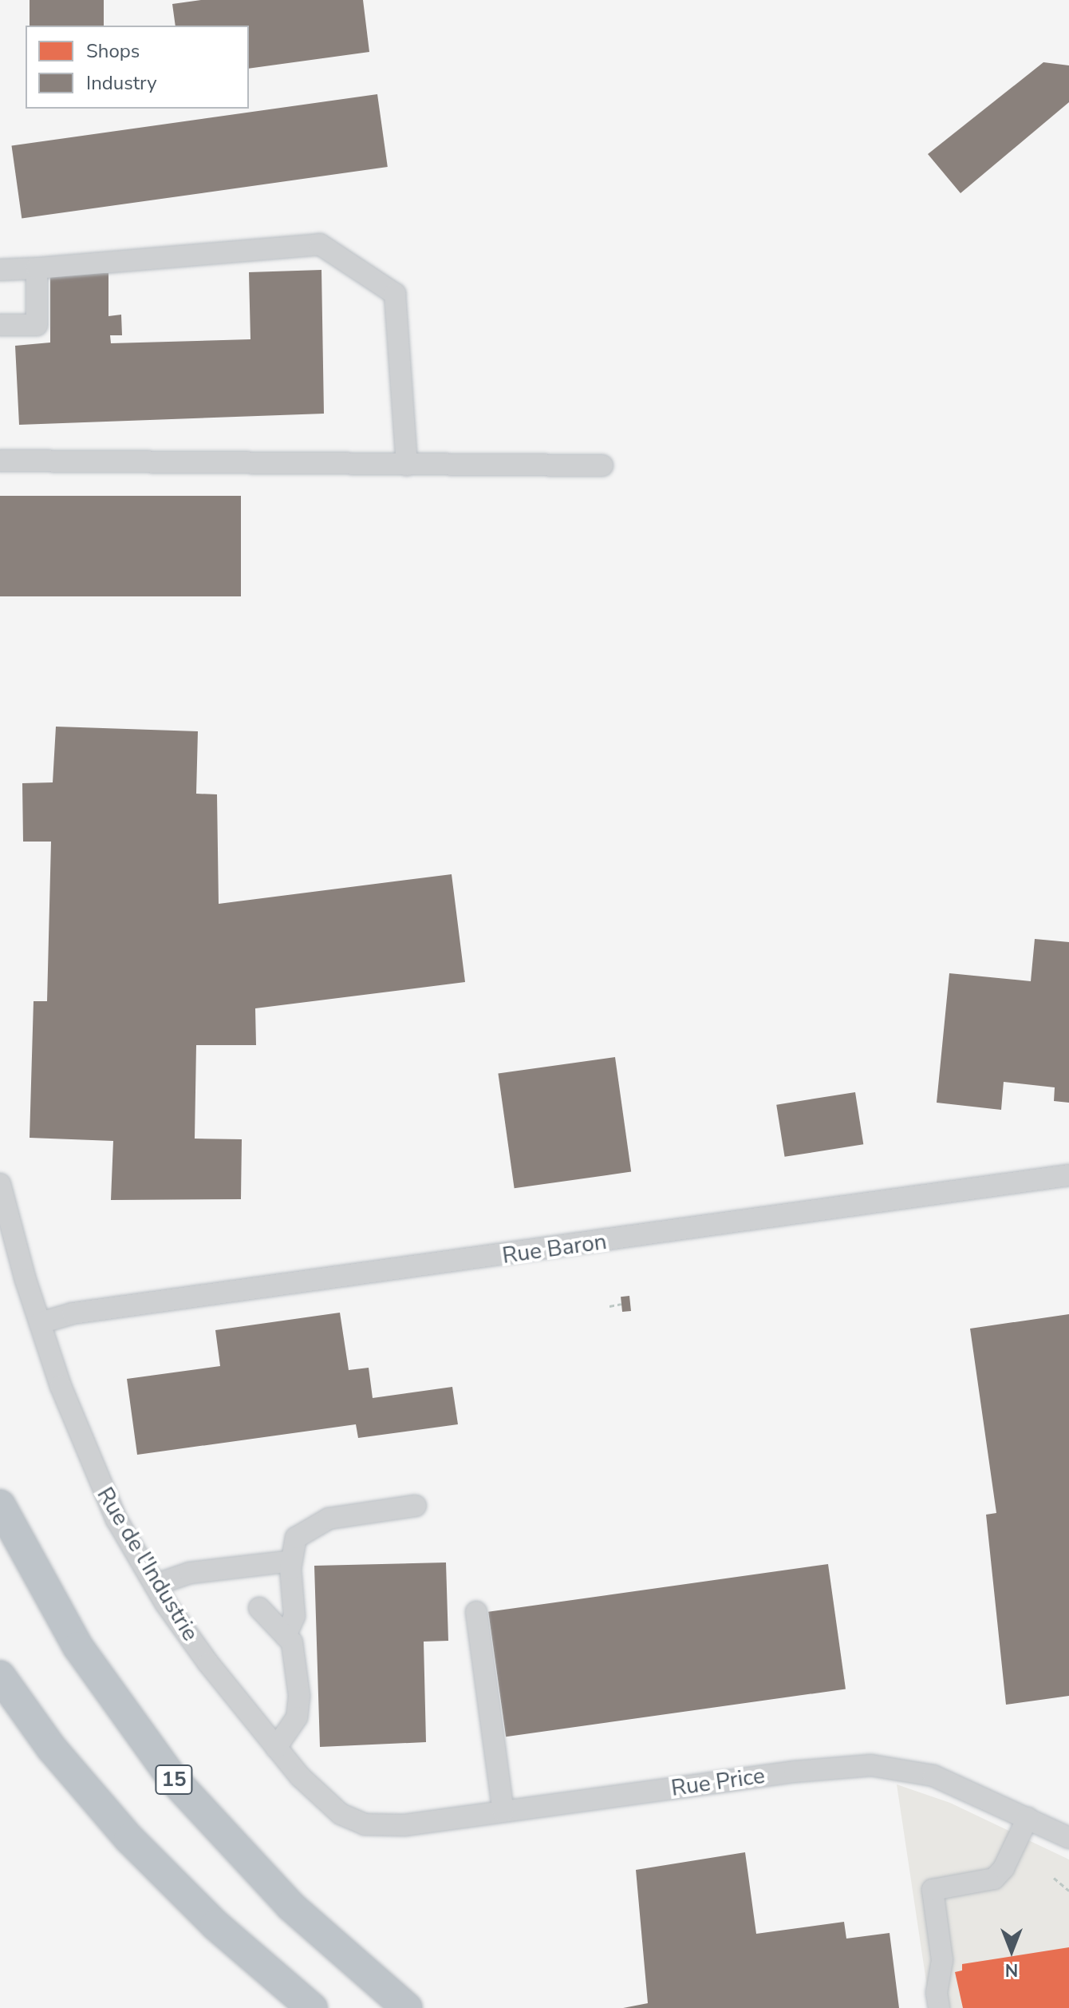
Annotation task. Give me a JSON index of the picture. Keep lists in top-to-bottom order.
{
  "streets": {
    "highway": ["15"],
    "street": ["Rue Baron", "Rue de l'Industrie", "Rue Price"]
  },
  "crossings": [
    ["Rue Baron", "Rue de l'Industrie"],
    ["Rue de l'Industrie", "Rue Price"]
  ],
  "legend": ["Shops", "Industry"],
  "north": "bottom"
}
